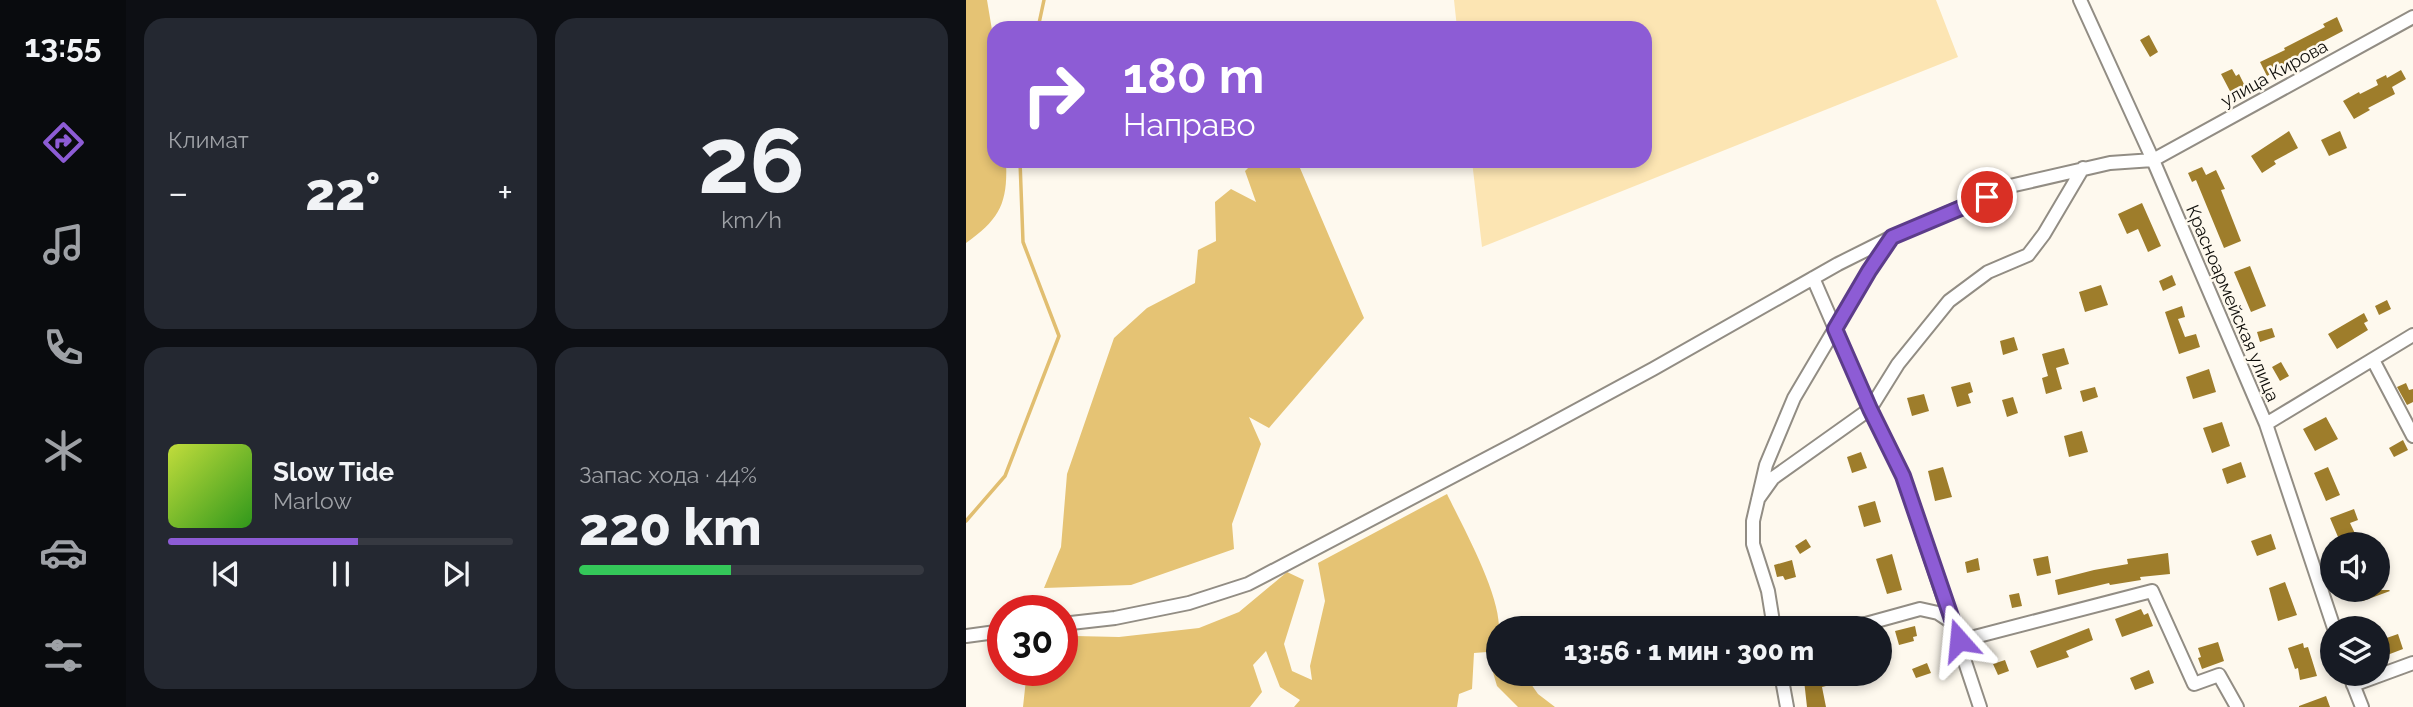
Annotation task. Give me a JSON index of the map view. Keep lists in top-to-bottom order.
{
  "streets": {
    "street": ["улица Кирова", "Красноармейская улица"]
  },
  "crossings": [
    ["улица Кирова", "Красноармейская улица"]
  ],
  "page": {
    "tabs": "13:55",
    "tile": [
      "Климат",
      ["26", "km/h"],
      ["Запас хода · 44%", "220 km"]
    ],
    "turn": ["180 m", "Направо"],
    "heat": ["−", "22°", "+"],
    "song": ["Slow Tide", "Marlow"],
    "limit": "30",
    "trip": "13:56 · 1 мин · 300 m"
  }
}
